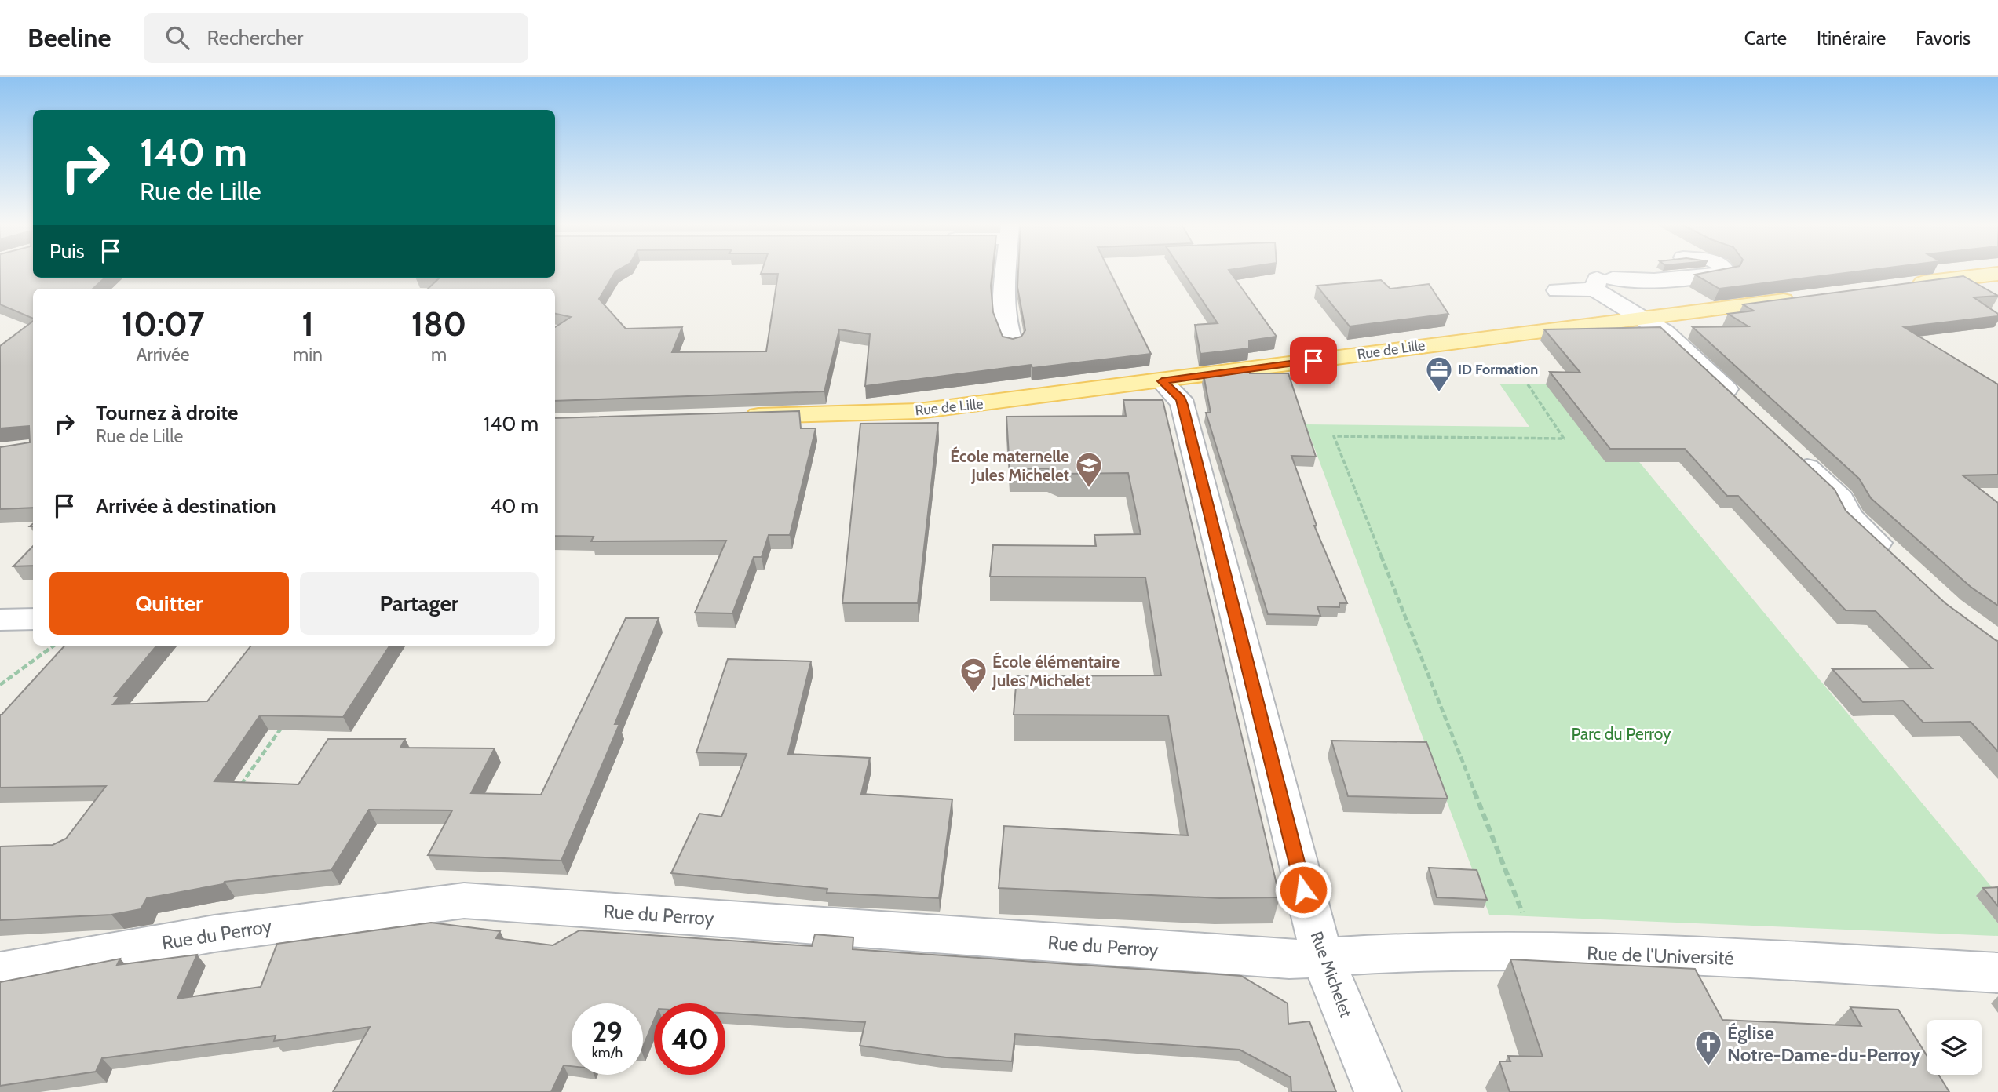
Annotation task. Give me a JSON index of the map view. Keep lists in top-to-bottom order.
{
  "streets": {
    "main road": ["Rue de Lille"],
    "street": ["Rue du Perroy", "Rue de l'Université", "Rue Michelet"]
  },
  "crossings": [
    ["Rue de Lille", "Rue Michelet"],
    ["Rue du Perroy", "Rue de l'Université"],
    ["Rue du Perroy", "Rue Michelet"],
    ["Rue de l'Université", "Rue Michelet"]
  ],
  "parks": ["Parc du Perroy"],
  "places": {
    "office": ["ID Formation"],
    "school or university": ["École maternelle Jules Michelet", "École élémentaire Jules Michelet"],
    "church": ["Église Notre-Dame-du-Perroy"]
  },
  "page": {
    "header": "Beeline",
    "search": "Rechercher",
    "nav": ["Carte", "Itinéraire", "Favoris"],
    "turn": ["140 m", "Rue de Lille"],
    "then": "Puis",
    "eta": [
      "10:07",
      "Arrivée",
      "1",
      "min",
      "180",
      "m"
    ],
    "list": [
      {
        "name": "Tournez à droite",
        "note": "Rue de Lille",
        "value": "140 m"
      },
      {
        "name": "Arrivée à destination",
        "value": "40 m"
      }
    ],
    "buttons": ["Quitter", "Partager"],
    "speed": "29 km/h",
    "limit": "40"
  }
}
